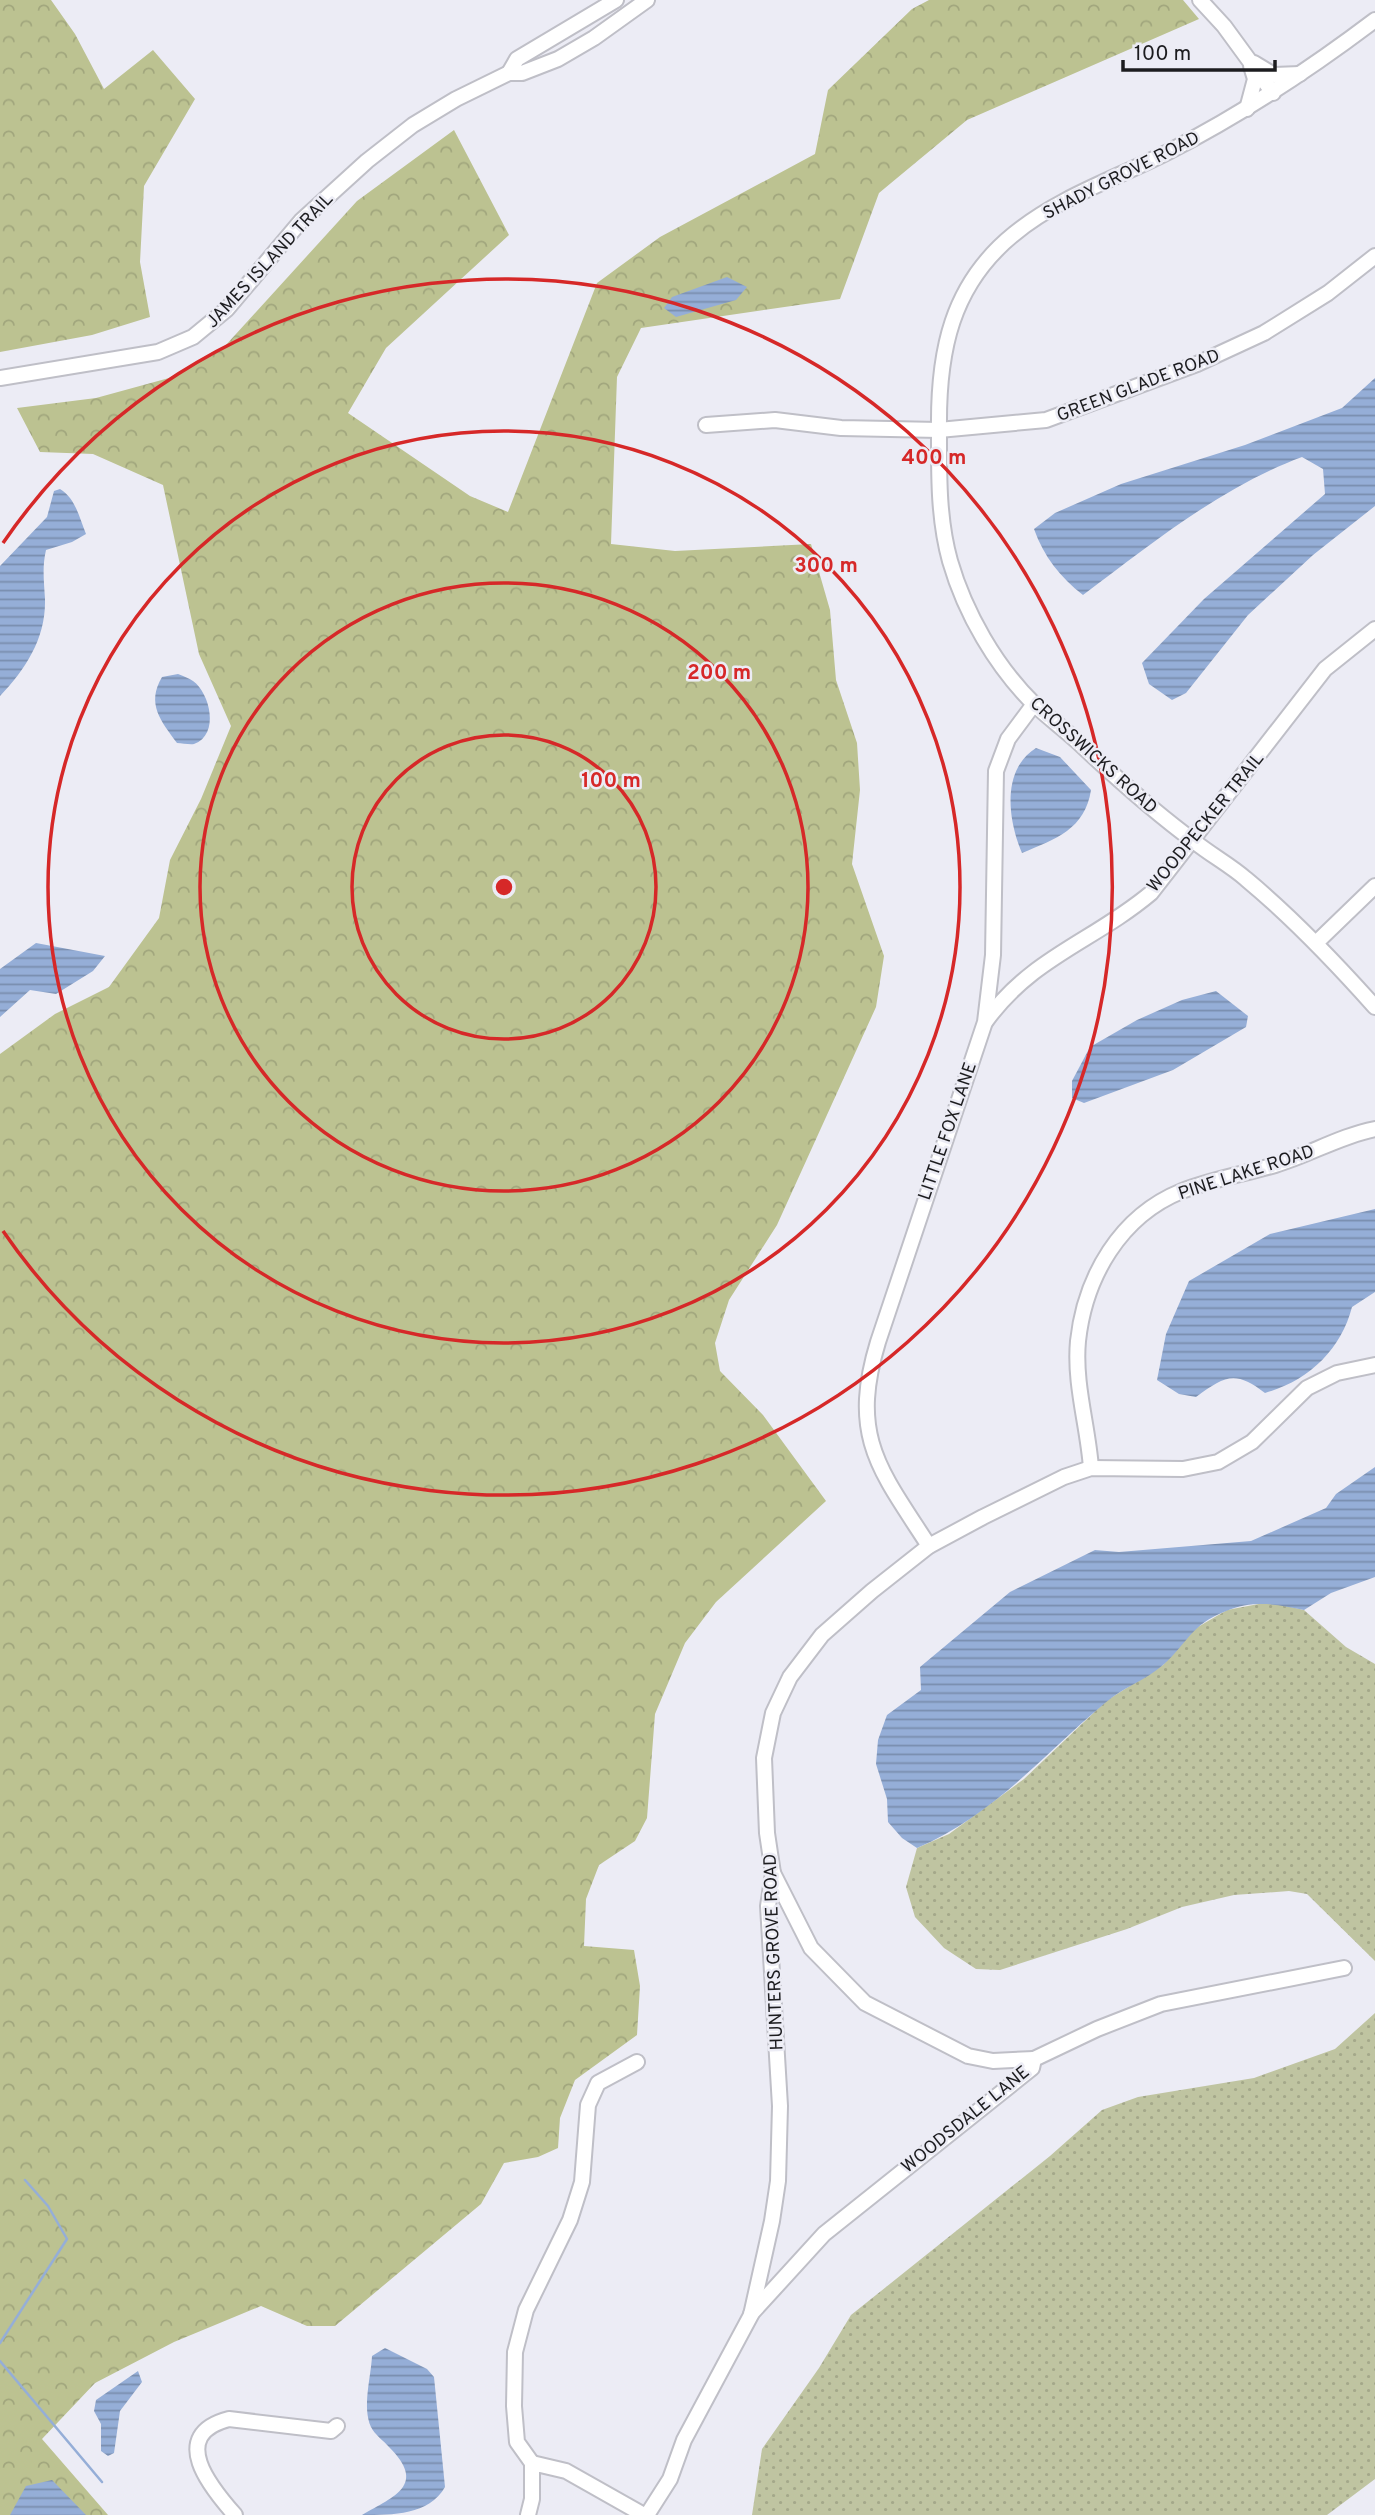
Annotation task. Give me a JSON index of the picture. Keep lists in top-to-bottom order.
{
  "streets": {
    "street": [
      "SHADY GROVE ROAD",
      "JAMES ISLAND TRAIL",
      "GREEN GLADE ROAD",
      "CROSSWICKS ROAD",
      "WOODPECKER TRAIL",
      "LITTLE FOX LANE",
      "PINE LAKE ROAD",
      "HUNTERS GROVE ROAD",
      "WOODSDALE LANE"
    ]
  },
  "crossings": [
    ["SHADY GROVE ROAD", "GREEN GLADE ROAD"],
    ["SHADY GROVE ROAD", "CROSSWICKS ROAD"],
    ["GREEN GLADE ROAD", "CROSSWICKS ROAD"],
    ["CROSSWICKS ROAD", "WOODPECKER TRAIL"],
    ["CROSSWICKS ROAD", "LITTLE FOX LANE"],
    ["WOODPECKER TRAIL", "LITTLE FOX LANE"],
    ["LITTLE FOX LANE", "HUNTERS GROVE ROAD"],
    ["PINE LAKE ROAD", "HUNTERS GROVE ROAD"],
    ["HUNTERS GROVE ROAD", "WOODSDALE LANE"]
  ],
  "scale_bar": "100 m",
  "rings": [
    "400 m",
    "300 m",
    "200 m",
    "100 m"
  ]
}
